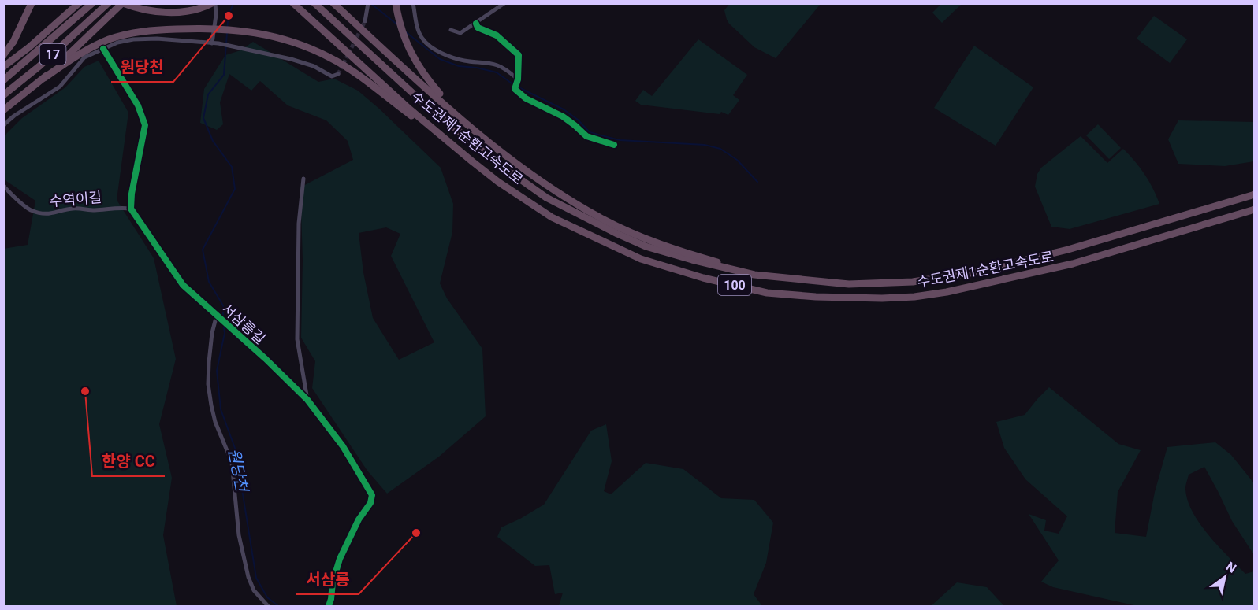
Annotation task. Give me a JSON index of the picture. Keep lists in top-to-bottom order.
{
  "streets": {
    "highway": ["17", "수도권제1순환고속도로", "100"],
    "street": ["수역이길", "서삼릉길"]
  },
  "crossings": [
    ["수역이길", "서삼릉길"]
  ],
  "water": ["원당천"],
  "places": ["원당천", "한양 CC", "서삼릉"],
  "north": "top right"
}
